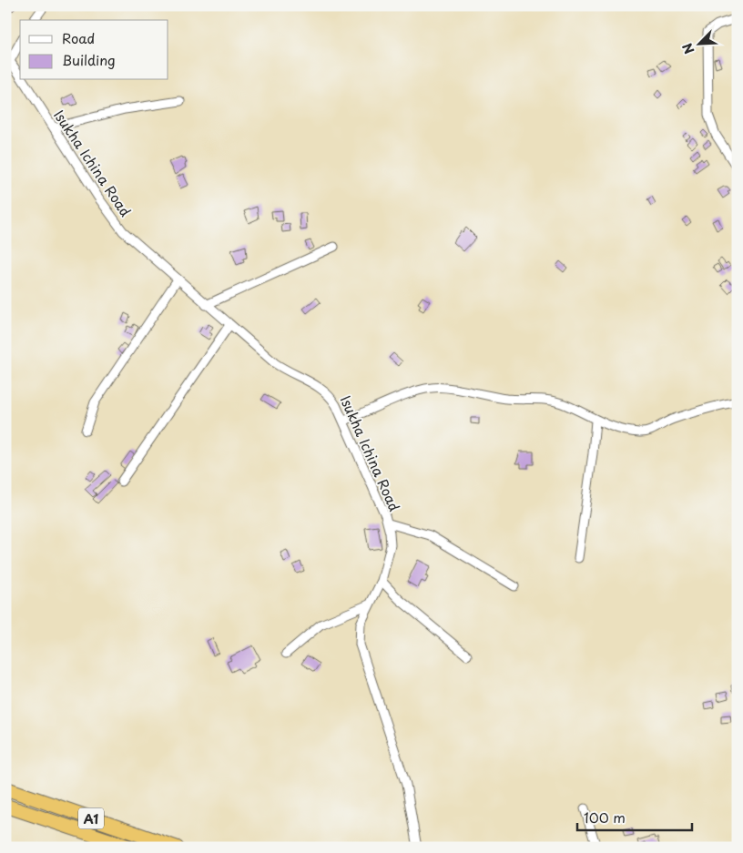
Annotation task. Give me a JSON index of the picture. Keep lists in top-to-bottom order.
{
  "streets": {
    "highway": ["A1"],
    "street": ["Isukha Ichina Road"]
  },
  "legend": ["Road", "Building"],
  "scale_bar": "100 m",
  "north": "bottom left"
}
